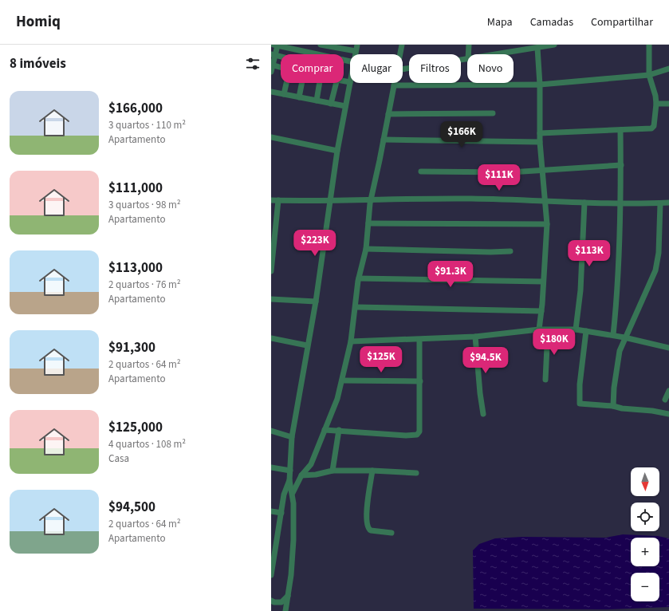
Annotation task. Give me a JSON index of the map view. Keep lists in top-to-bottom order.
{
  "north": "bottom",
  "page": {
    "header": "Homiq",
    "nav": ["Mapa", "Camadas", "Compartilhar"],
    "heading": "8 imóveis",
    "chip": [
      "Comprar",
      "Alugar",
      "Filtros",
      "Novo"
    ],
    "list": [
      {
        "name": "$166,000",
        "note": "3 quartos · 110 m² · Apartamento"
      },
      {
        "name": "$111,000",
        "note": "3 quartos · 98 m² · Apartamento"
      },
      {
        "name": "$113,000",
        "note": "2 quartos · 76 m² · Apartamento"
      },
      {
        "name": "$91,300",
        "note": "2 quartos · 64 m² · Apartamento"
      },
      {
        "name": "$125,000",
        "note": "4 quartos · 108 m² · Casa"
      },
      {
        "name": "$94,500",
        "note": "2 quartos · 64 m² · Apartamento"
      }
    ],
    "price": [
      "$166K",
      "$111K",
      "$223K",
      "$113K",
      "$91.3K",
      "$180K",
      "$125K",
      "$94.5K"
    ],
    "map_buttons": ["+", "−"]
  }
}
